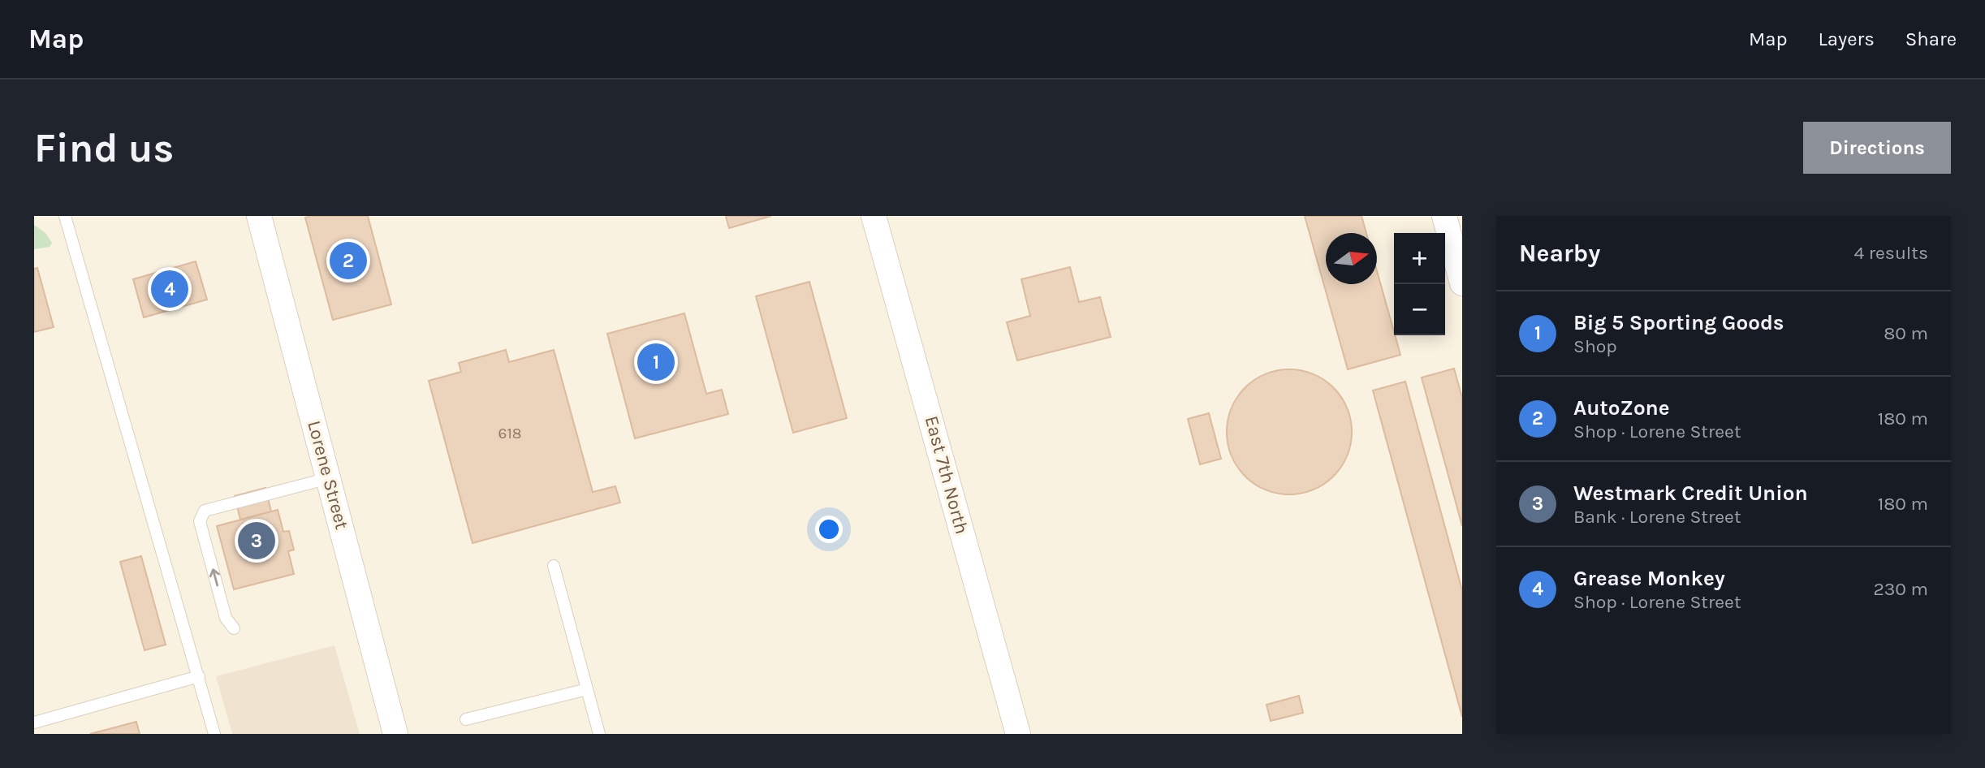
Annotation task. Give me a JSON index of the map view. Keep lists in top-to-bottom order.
{
  "streets": {
    "street": ["Lorene Street", "East 7th North"]
  },
  "house_numbers": ["618"],
  "north": "right",
  "page": {
    "header": "Map",
    "nav": ["Map", "Layers", "Share"],
    "buttons": "Directions",
    "title": "Find us",
    "heading": ["Nearby", "4 results"],
    "map_buttons": ["+", "−"],
    "pins": [
      "2",
      "4",
      "1",
      "3"
    ],
    "list": [
      {
        "mark": "1",
        "name": "Big 5 Sporting Goods",
        "note": "Shop",
        "value": "80 m"
      },
      {
        "mark": "2",
        "name": "AutoZone",
        "note": "Shop · Lorene Street",
        "value": "180 m"
      },
      {
        "mark": "3",
        "name": "Westmark Credit Union",
        "note": "Bank · Lorene Street",
        "value": "180 m"
      },
      {
        "mark": "4",
        "name": "Grease Monkey",
        "note": "Shop · Lorene Street",
        "value": "230 m"
      }
    ]
  }
}
